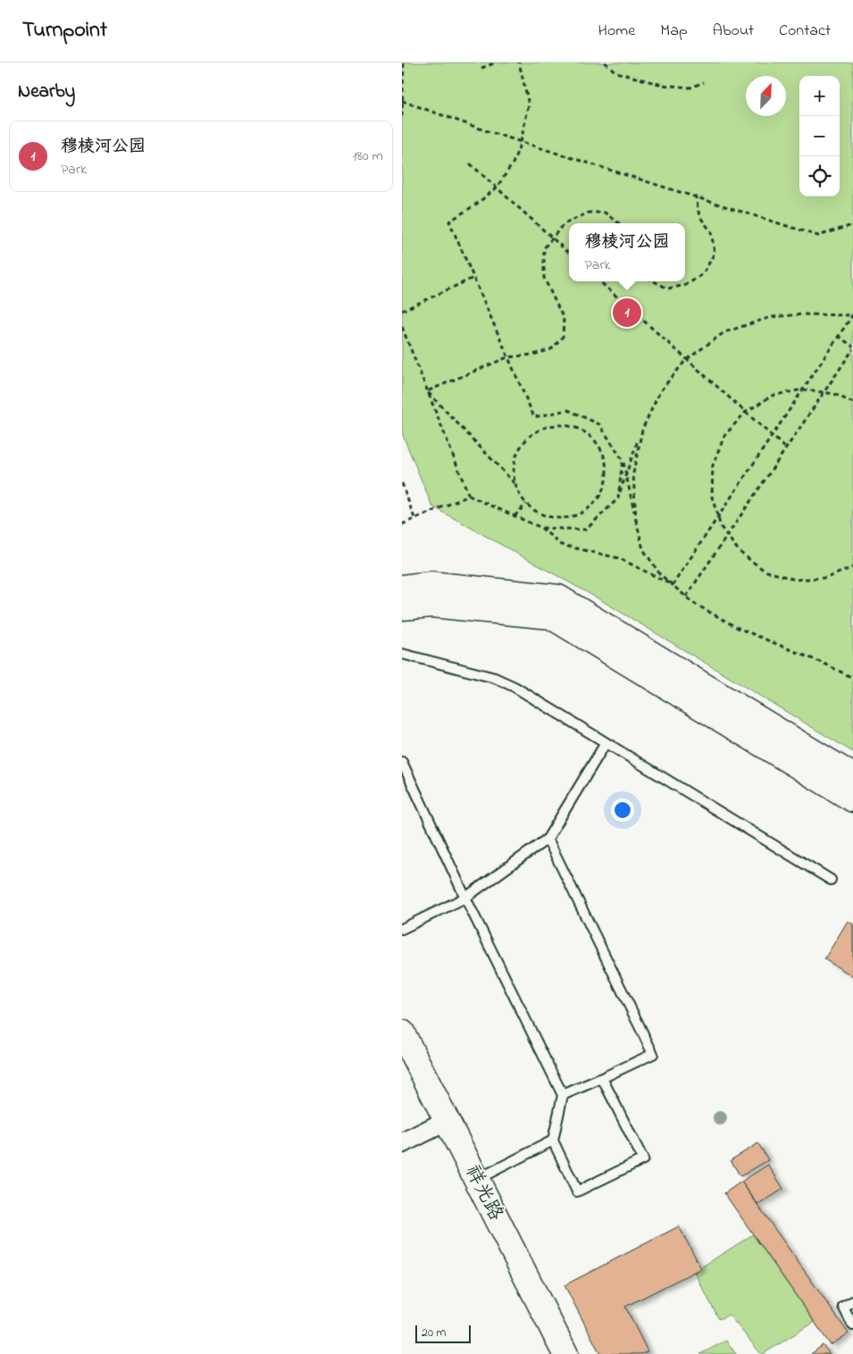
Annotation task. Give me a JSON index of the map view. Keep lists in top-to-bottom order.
{
  "streets": {
    "main road": ["祥光路"]
  },
  "scale_bar": "20 m",
  "north": "top right",
  "page": {
    "header": "Turnpoint",
    "nav": [
      "Home",
      "Map",
      "About",
      "Contact"
    ],
    "heading": "Nearby",
    "map_buttons": ["+", "−"],
    "list": [
      {
        "mark": "1",
        "name": "穆棱河公园",
        "note": "Park",
        "value": "180 m"
      }
    ],
    "popup": ["穆棱河公园", "Park"],
    "pins": "1",
    "scale": "20 m"
  }
}
